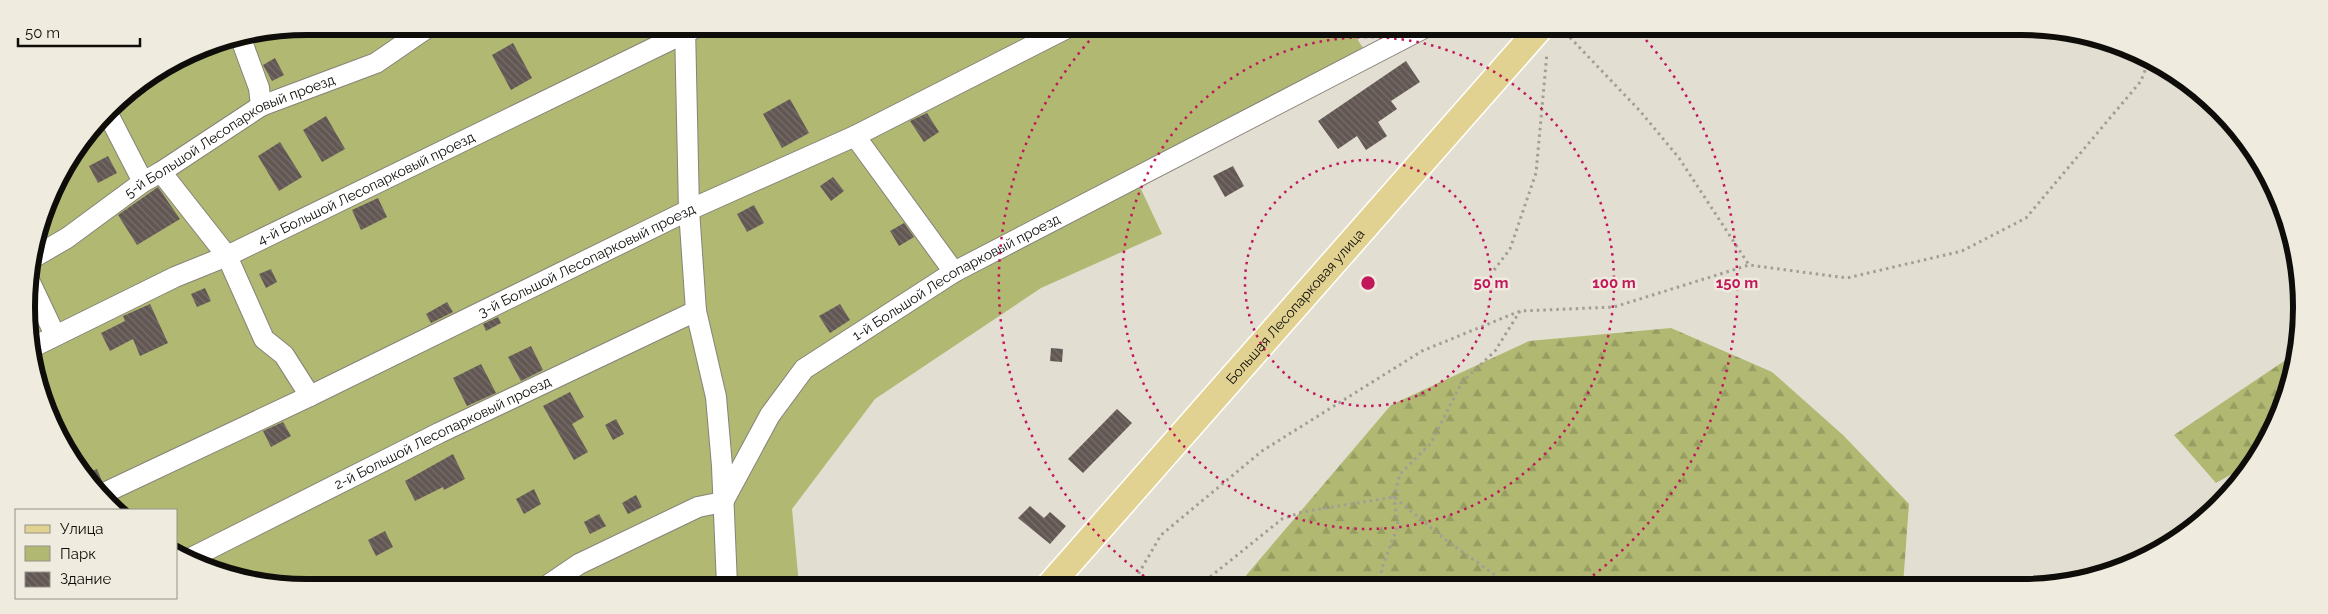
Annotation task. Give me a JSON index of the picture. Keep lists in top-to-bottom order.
{
  "streets": {
    "main road": ["Большая Лесопарковая улица"],
    "street": [
      "5-й Большой Лесопарковый проезд",
      "4-й Большой Лесопарковый проезд",
      "3-й Большой Лесопарковый проезд",
      "1-й Большой Лесопарковый проезд",
      "2-й Большой Лесопарковый проезд"
    ]
  },
  "legend": ["Улица", "Парк", "Здание"],
  "scale_bar": "50 m",
  "rings": ["50 m", "100 m", "150 m"]
}
